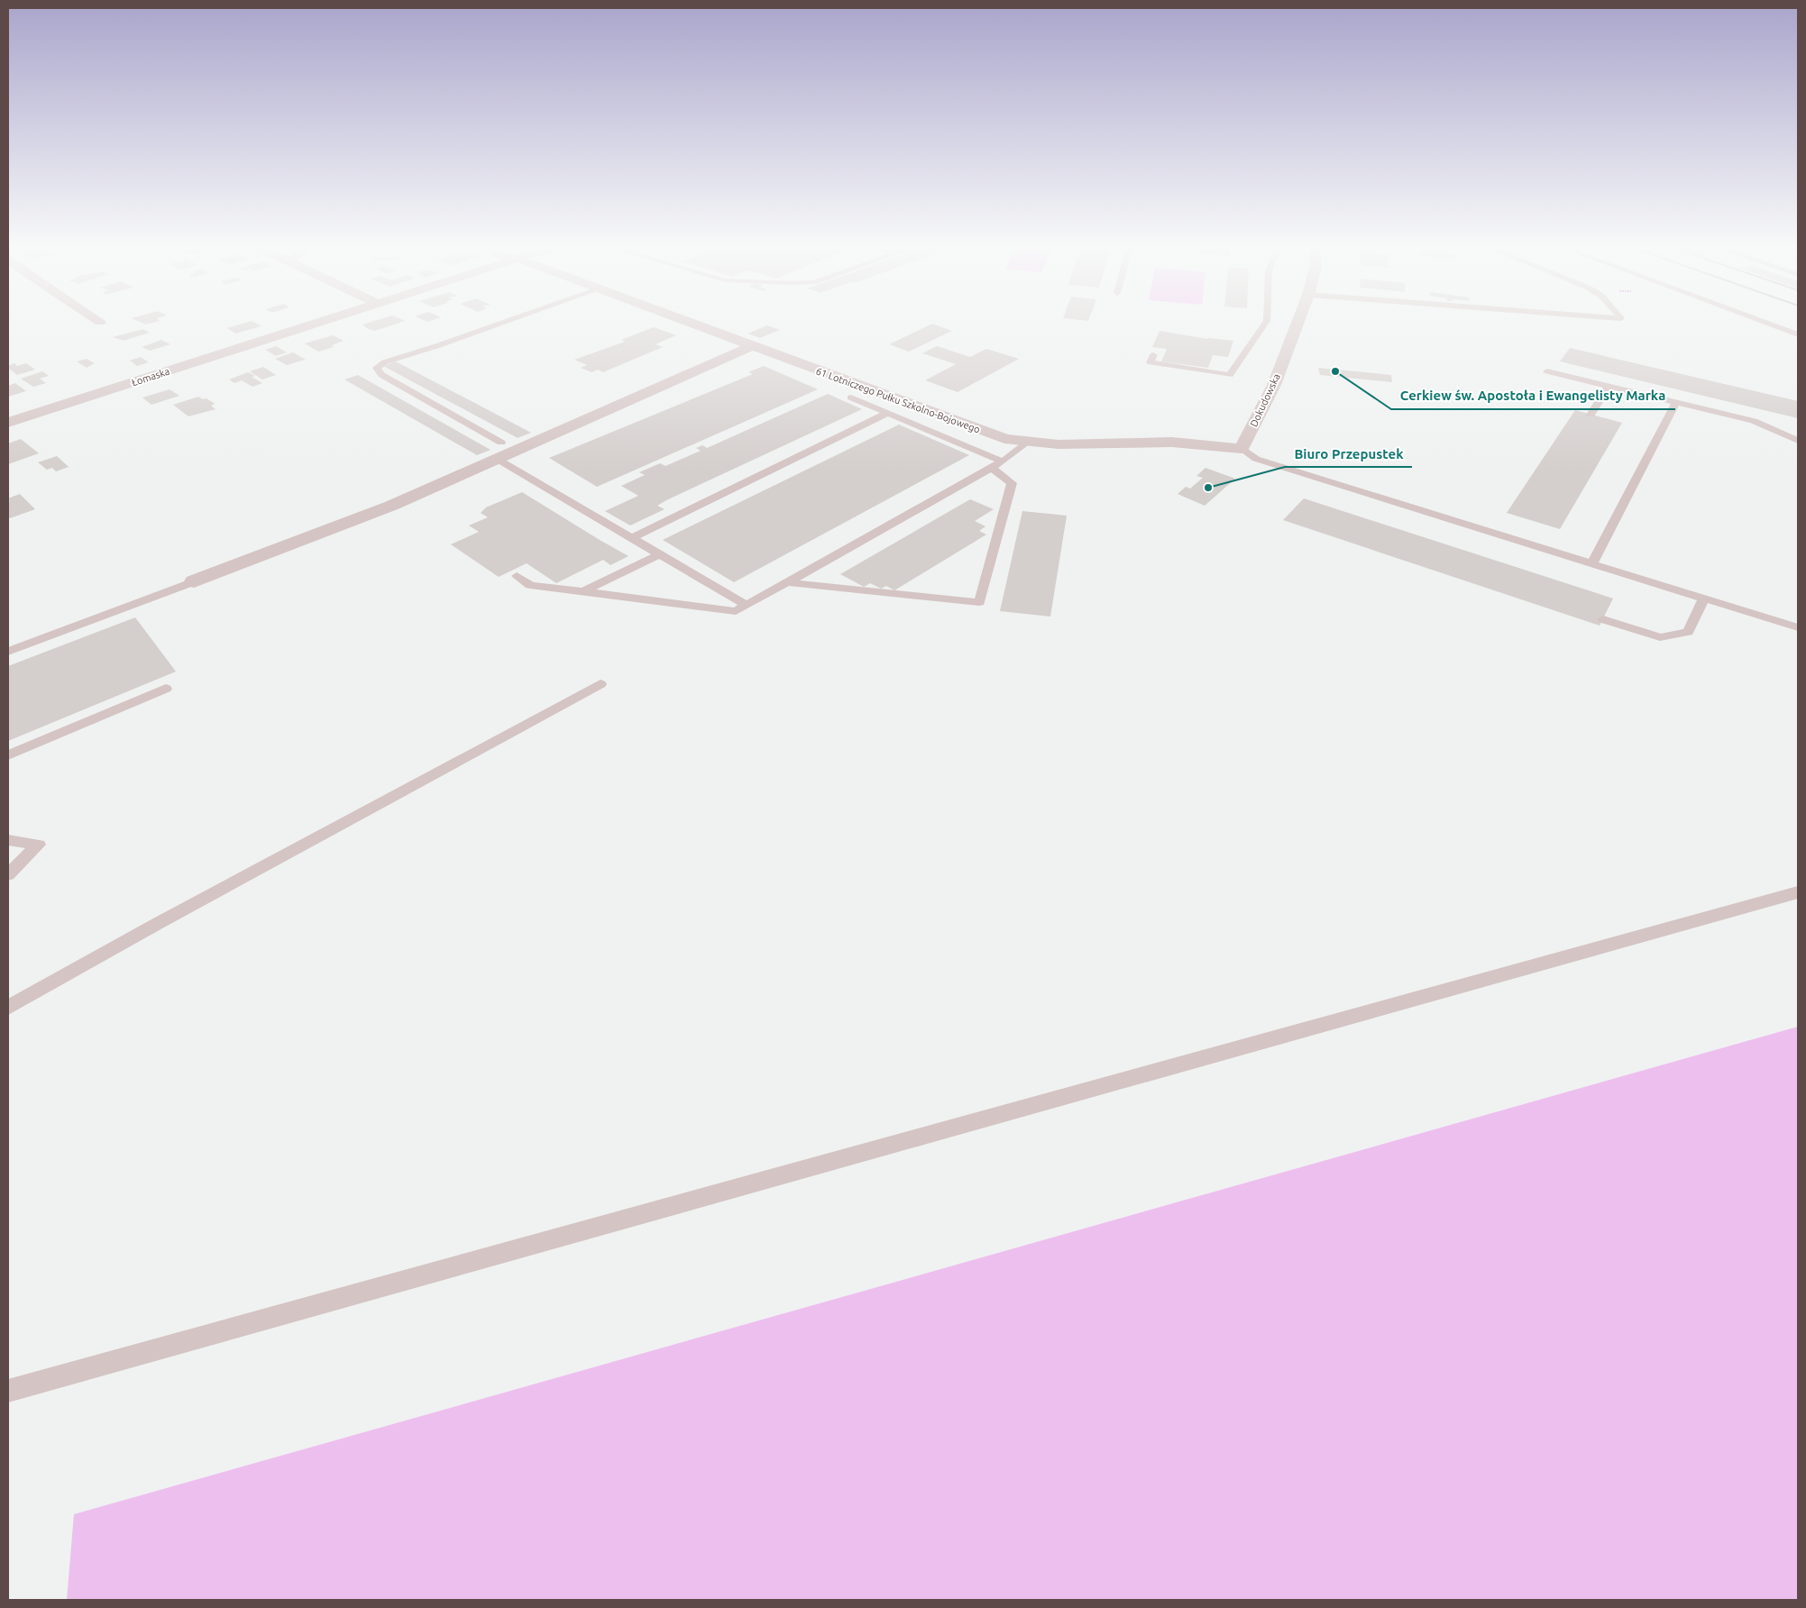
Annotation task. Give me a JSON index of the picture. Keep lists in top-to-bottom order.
{
  "streets": {
    "street": ["Łomaska", "61 Lotniczego Pułku Szkolno-Bojowego", "Dokudowska"]
  },
  "crossings": [
    ["61 Lotniczego Pułku Szkolno-Bojowego", "Dokudowska"]
  ],
  "places": ["Cerkiew św. Apostoła i Ewangelisty Marka", "Biuro Przepustek"]
}
